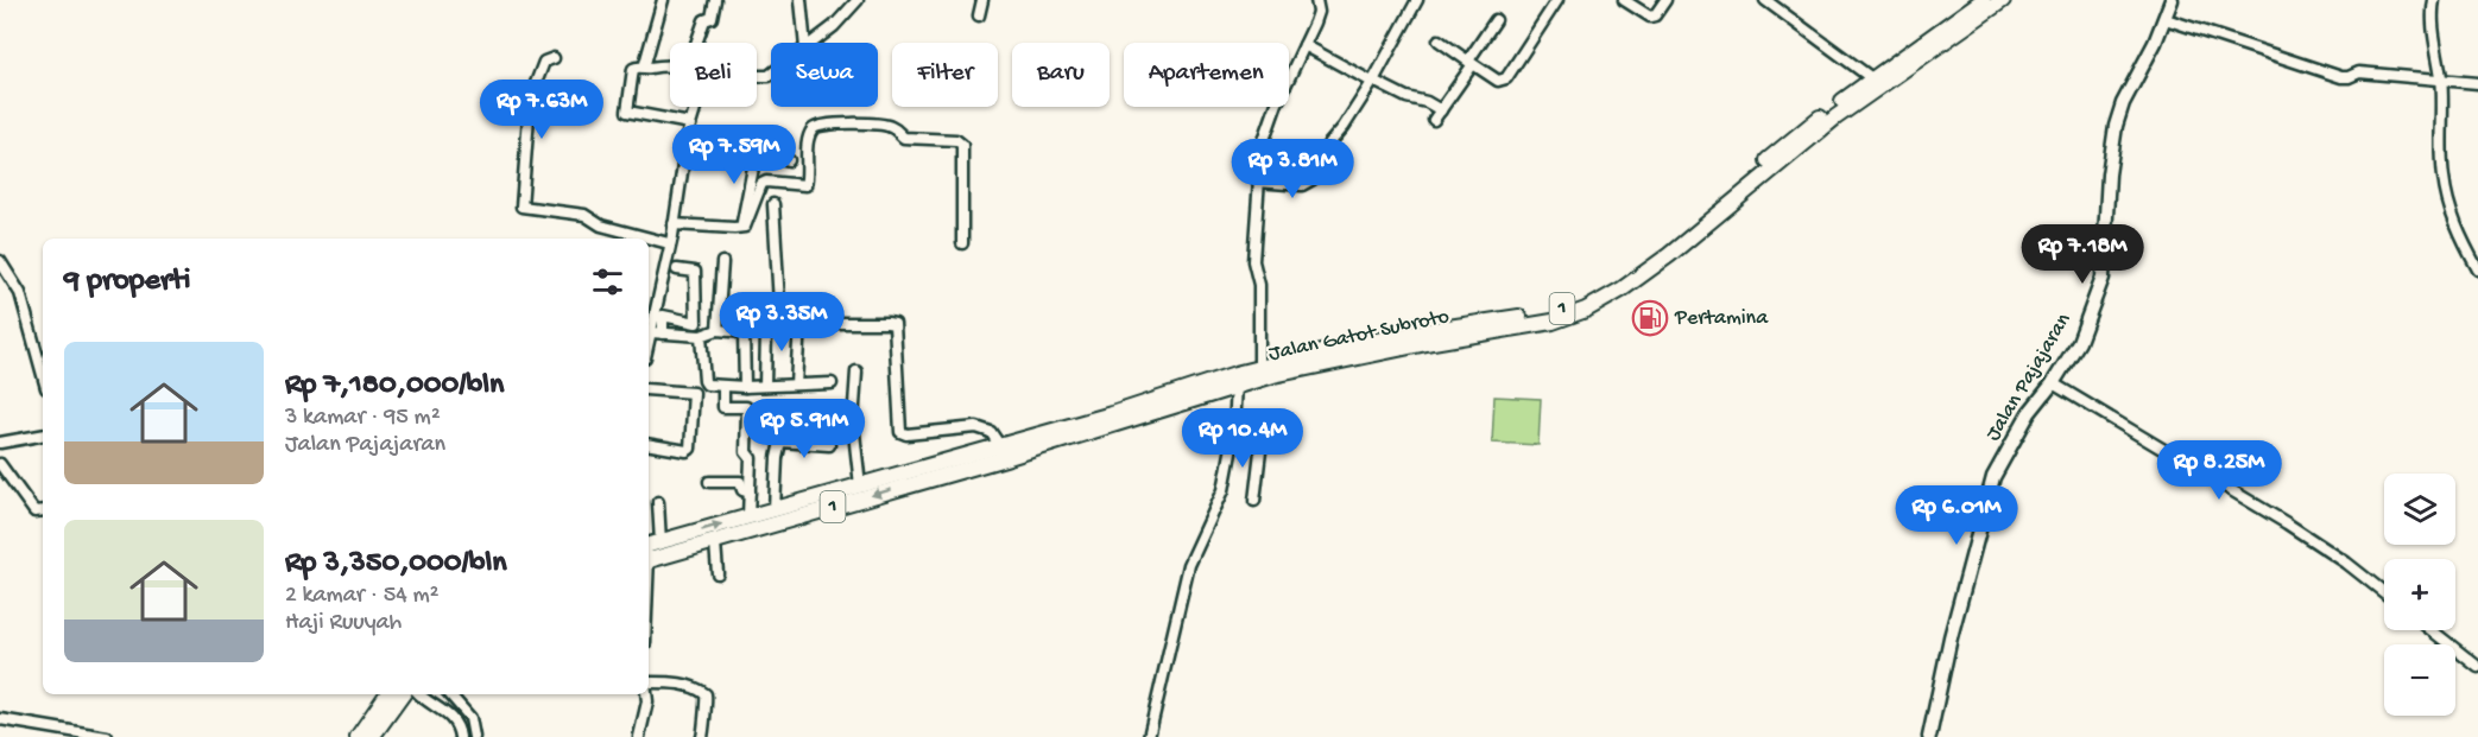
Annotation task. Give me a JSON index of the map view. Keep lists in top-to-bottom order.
{
  "streets": {
    "highway": ["1", "Jalan Gatot Subroto"],
    "main road": ["Jalan Pajajaran"]
  },
  "places": {
    "fuel station": ["Pertamina"]
  },
  "page": {
    "chip": [
      "Beli",
      "Sewa",
      "Filter",
      "Baru",
      "Apartemen"
    ],
    "price": [
      "Rp 7.63M",
      "Rp 7.59M",
      "Rp 3.81M",
      "Rp 7.18M",
      "Rp 3.35M",
      "Rp 5.91M",
      "Rp 10.4M",
      "Rp 8.25M",
      "Rp 6.01M"
    ],
    "heading": "9 properti",
    "list": [
      {
        "name": "Rp 7,180,000/bln",
        "note": "3 kamar · 95 m² · Jalan Pajajaran"
      },
      {
        "name": "Rp 3,350,000/bln",
        "note": "2 kamar · 54 m² · Haji Ruuyah"
      }
    ],
    "map_buttons": ["+", "−"]
  }
}
